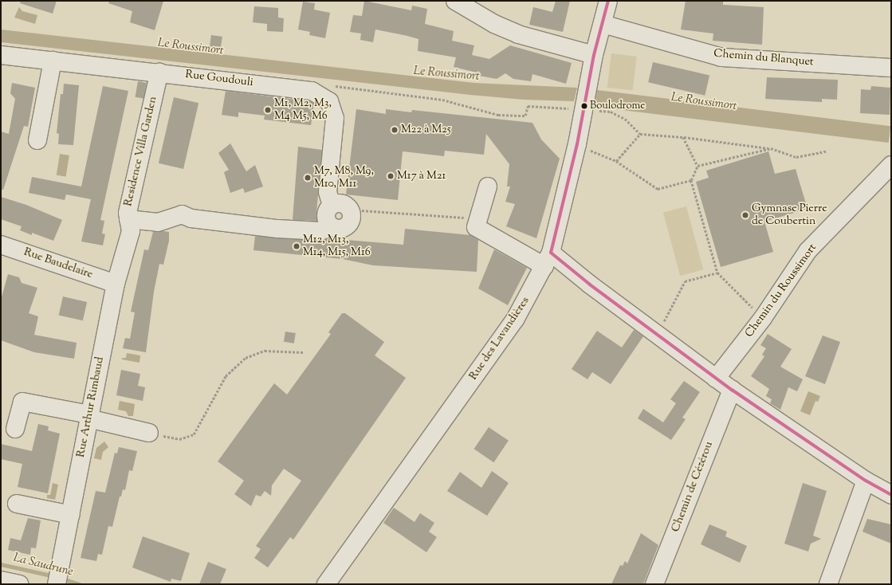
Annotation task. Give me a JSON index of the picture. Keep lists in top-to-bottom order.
{
  "streets": {
    "street": [
      "Chemin du Blanquet",
      "Rue Goudouli",
      "Residence Villa Garden",
      "Rue Baudelaire",
      "Chemin du Roussimort",
      "Rue des Lavandières",
      "Rue Arthur Rimbaud",
      "Chemin de Cézérou"
    ]
  },
  "crossings": [
    ["Chemin du Blanquet", "Rue des Lavandières"],
    ["Rue Goudouli", "Residence Villa Garden"],
    ["Residence Villa Garden", "Rue Arthur Rimbaud"],
    ["Rue Baudelaire", "Rue Arthur Rimbaud"]
  ],
  "water": ["Le Roussimort", "La Saudrune"],
  "places": [
    "Boulodrome",
    "M1, M2, M3, M4 M5, M6",
    "M22 à M25",
    "M17 à M21",
    "M7, M8, M9, M10, M11",
    "Gymnase Pierre de Coubertin",
    "M12, M13, M14, M15, M16"
  ]
}
